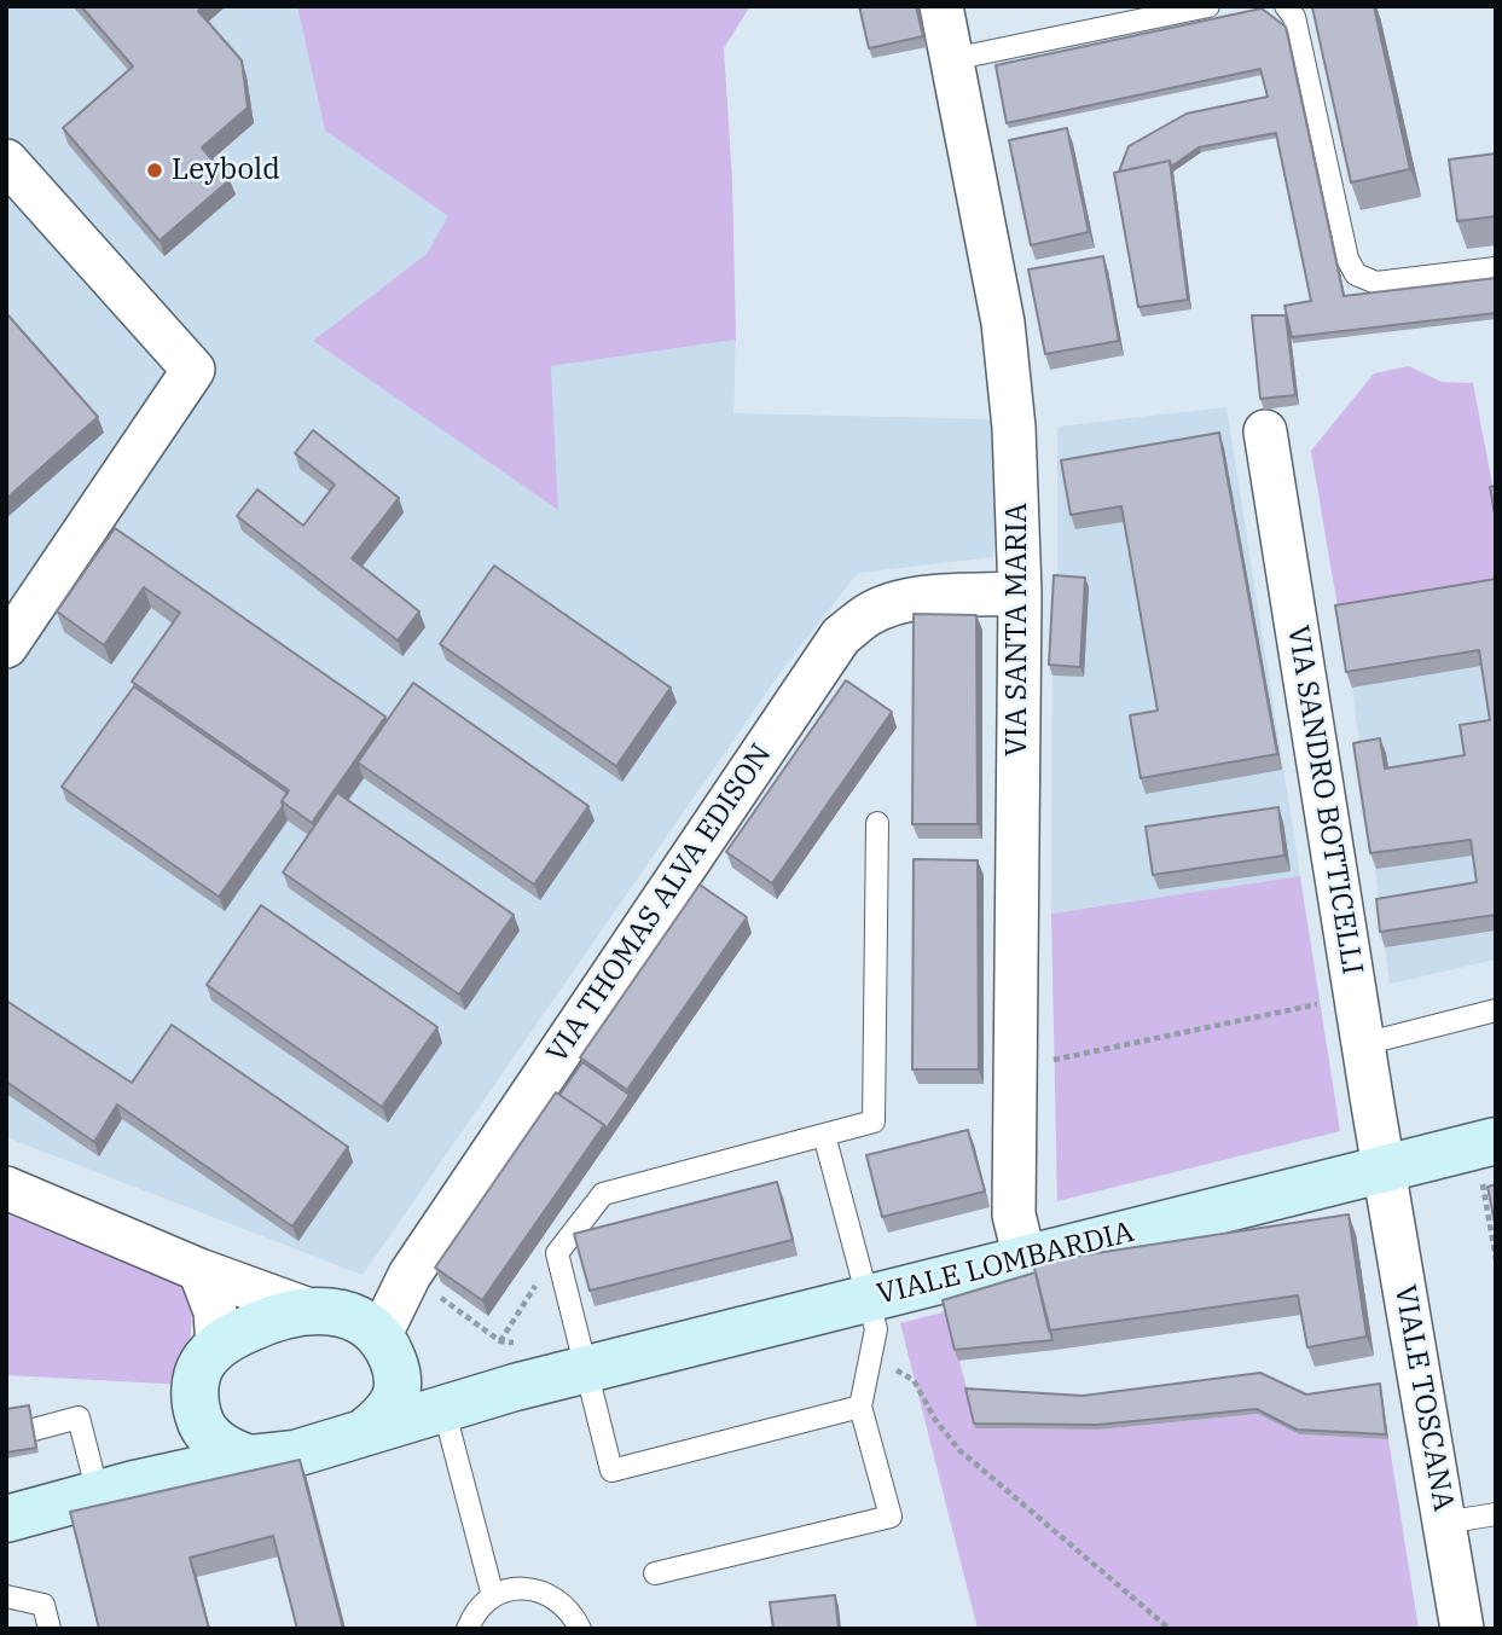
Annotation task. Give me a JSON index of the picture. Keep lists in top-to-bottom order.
{
  "streets": {
    "street": [
      "VIA SANTA MARIA",
      "VIA SANDRO BOTTICELLI",
      "VIA THOMAS ALVA EDISON",
      "VIALE LOMBARDIA",
      "VIALE TOSCANA"
    ]
  },
  "crossings": [
    ["VIA SANTA MARIA", "VIA THOMAS ALVA EDISON"],
    ["VIA SANTA MARIA", "VIALE LOMBARDIA"],
    ["VIA SANDRO BOTTICELLI", "VIALE LOMBARDIA"],
    ["VIA SANDRO BOTTICELLI", "VIALE TOSCANA"],
    ["VIA THOMAS ALVA EDISON", "VIALE LOMBARDIA"],
    ["VIALE LOMBARDIA", "VIALE TOSCANA"]
  ],
  "places": ["Leybold"]
}
